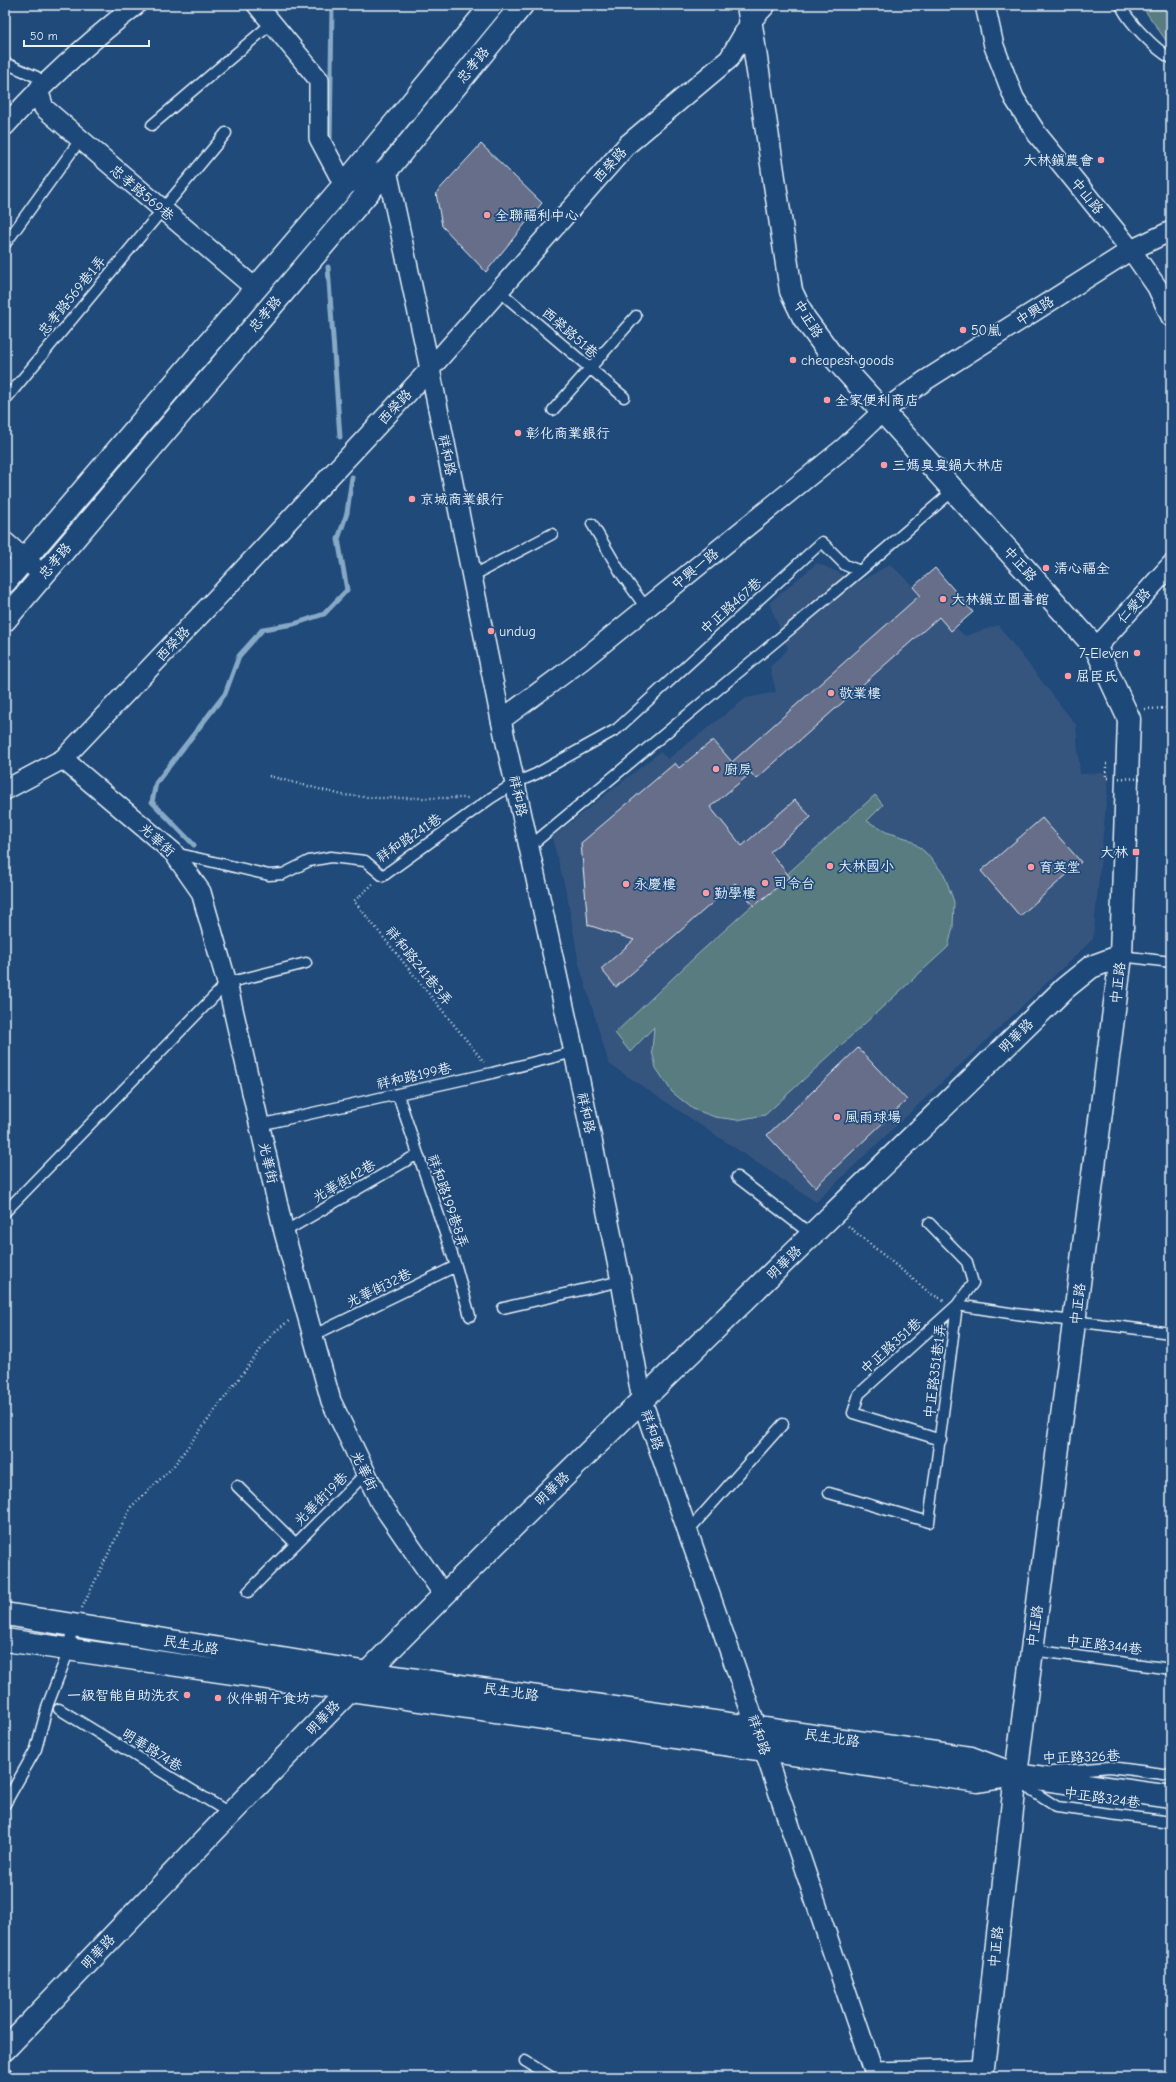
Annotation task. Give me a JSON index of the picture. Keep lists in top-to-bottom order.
{
  "streets": {
    "main road": [
      "忠孝路",
      "中正路",
      "明華路",
      "民生北路"
    ],
    "street": [
      "西榮路",
      "忠孝路569巷",
      "中山路",
      "中興路",
      "祥和路",
      "中興一路",
      "仁愛路",
      "光華街"
    ],
    "lane": [
      "忠孝路569巷1弄",
      "西榮路51巷",
      "中正路467巷",
      "祥和路241巷",
      "祥和路199巷",
      "光華街42巷",
      "祥和路199巷8弄",
      "光華街32巷",
      "中正路351巷",
      "中正路351巷1弄",
      "光華街19巷",
      "中正路344巷",
      "明華路74巷",
      "中正路326巷",
      "中正路324巷"
    ],
    "path": ["祥和路241巷3弄"]
  },
  "crossings": [
    ["忠孝路", "忠孝路569巷"],
    ["忠孝路", "祥和路"],
    ["西榮路", "中正路"],
    ["西榮路", "西榮路51巷"],
    ["西榮路", "祥和路"],
    ["西榮路", "光華街"],
    ["忠孝路569巷", "忠孝路569巷1弄"],
    ["中山路", "中興路"],
    ["中興路", "中正路"],
    ["中興路", "中興一路"],
    ["中正路", "中興一路"],
    ["中正路", "仁愛路"],
    ["中正路", "明華路"],
    ["中正路", "民生北路"],
    ["中正路", "中正路344巷"],
    ["中正路", "中正路326巷"],
    ["中正路", "中正路324巷"],
    ["祥和路", "中興一路"],
    ["祥和路", "中正路467巷"],
    ["祥和路", "祥和路241巷"],
    ["祥和路", "明華路"],
    ["祥和路", "祥和路199巷"],
    ["祥和路", "民生北路"],
    ["中正路467巷", "祥和路241巷"],
    ["祥和路241巷", "光華街"],
    ["祥和路241巷", "祥和路241巷3弄"],
    ["光華街", "明華路"],
    ["光華街", "祥和路199巷"],
    ["光華街", "光華街42巷"],
    ["光華街", "光華街32巷"],
    ["光華街", "光華街19巷"],
    ["祥和路241巷3弄", "祥和路199巷"],
    ["明華路", "民生北路"],
    ["明華路", "明華路74巷"],
    ["祥和路199巷", "祥和路199巷8弄"],
    ["光華街42巷", "祥和路199巷8弄"],
    ["祥和路199巷8弄", "光華街32巷"],
    ["中正路351巷", "中正路351巷1弄"],
    ["民生北路", "中正路326巷"],
    ["民生北路", "中正路324巷"],
    ["中正路326巷", "中正路324巷"]
  ],
  "places": {
    "other": [
      "大林鎮農會",
      "全聯福利中心",
      "50嵐",
      "cheapest goods",
      "全家便利商店",
      "彰化商業銀行",
      "三媽臭臭鍋大林店",
      "京城商業銀行",
      "清心福全",
      "大林鎮立圖書館",
      "undug",
      "7-Eleven",
      "屈臣氏",
      "敬業樓",
      "廚房",
      "大林國小",
      "育英堂",
      "司令台",
      "永慶樓",
      "勤學樓",
      "風雨球場",
      "一級智能自助洗衣",
      "伙伴朝午食坊"
    ],
    "transit": ["大林"]
  },
  "scale_bar": "50 m"
}
